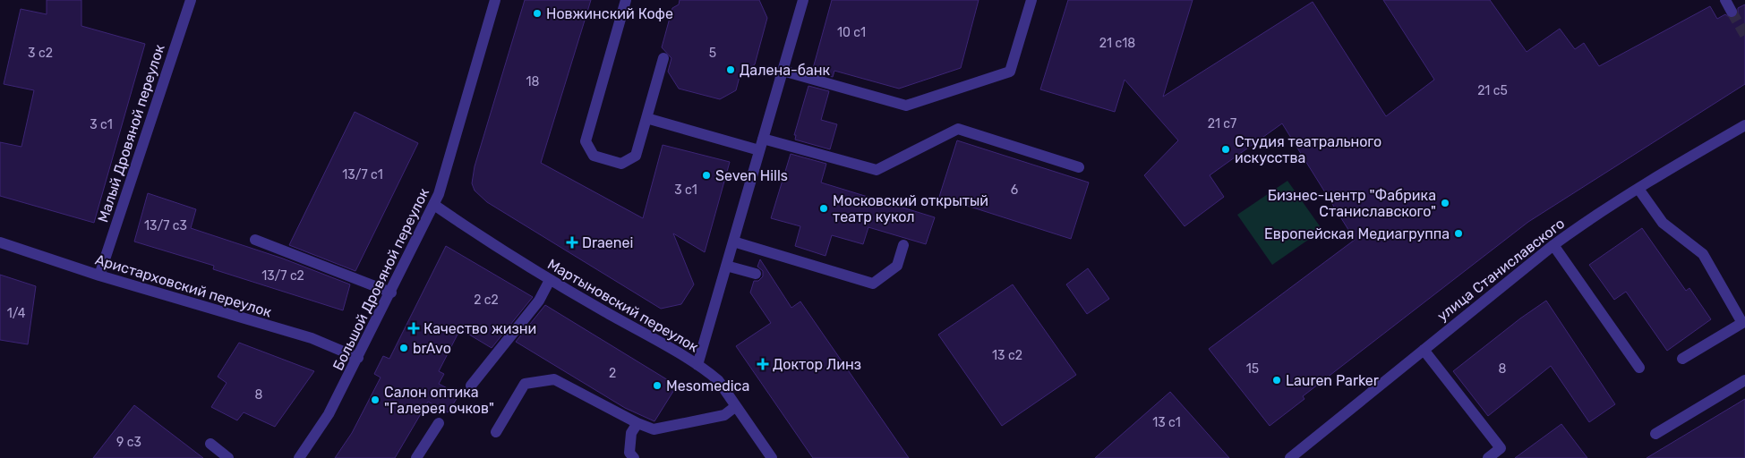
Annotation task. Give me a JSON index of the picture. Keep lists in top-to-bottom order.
{
  "streets": {
    "street": [
      "Малый Дровяной переулок",
      "улица Станиславского",
      "Большой Дровяной переулок",
      "Аристарховский переулок",
      "Мартыновский переулок"
    ]
  },
  "crossings": [
    ["Малый Дровяной переулок", "Аристарховский переулок"],
    ["Большой Дровяной переулок", "Аристарховский переулок"],
    ["Большой Дровяной переулок", "Мартыновский переулок"]
  ],
  "places": {
    "other": [
      "Новжинский Кофе",
      "Далена-банк",
      "Студия театрального искусства",
      "Seven Hills",
      "Бизнес-центр \"Фабрика Станиславского\"",
      "Московский открытый театр кукол",
      "Европейская Медиагруппа",
      "brAvo",
      "Lauren Parker",
      "Mesomedica",
      "Салон оптика \"Галерея очков\""
    ],
    "health": ["Draenei", "Качество жизни", "Доктор Линз"]
  },
  "house_numbers": [
    "10 с1",
    "21 с18",
    "3 с2",
    "5",
    "18",
    "21 с5",
    "21 с7",
    "3 с1",
    "13/7 с1",
    "3 с1",
    "6",
    "13/7 с3",
    "13/7 с2",
    "2 с2",
    "1/4",
    "13 c2",
    "15",
    "8",
    "2",
    "8",
    "13 с1",
    "9 с3"
  ]
}
